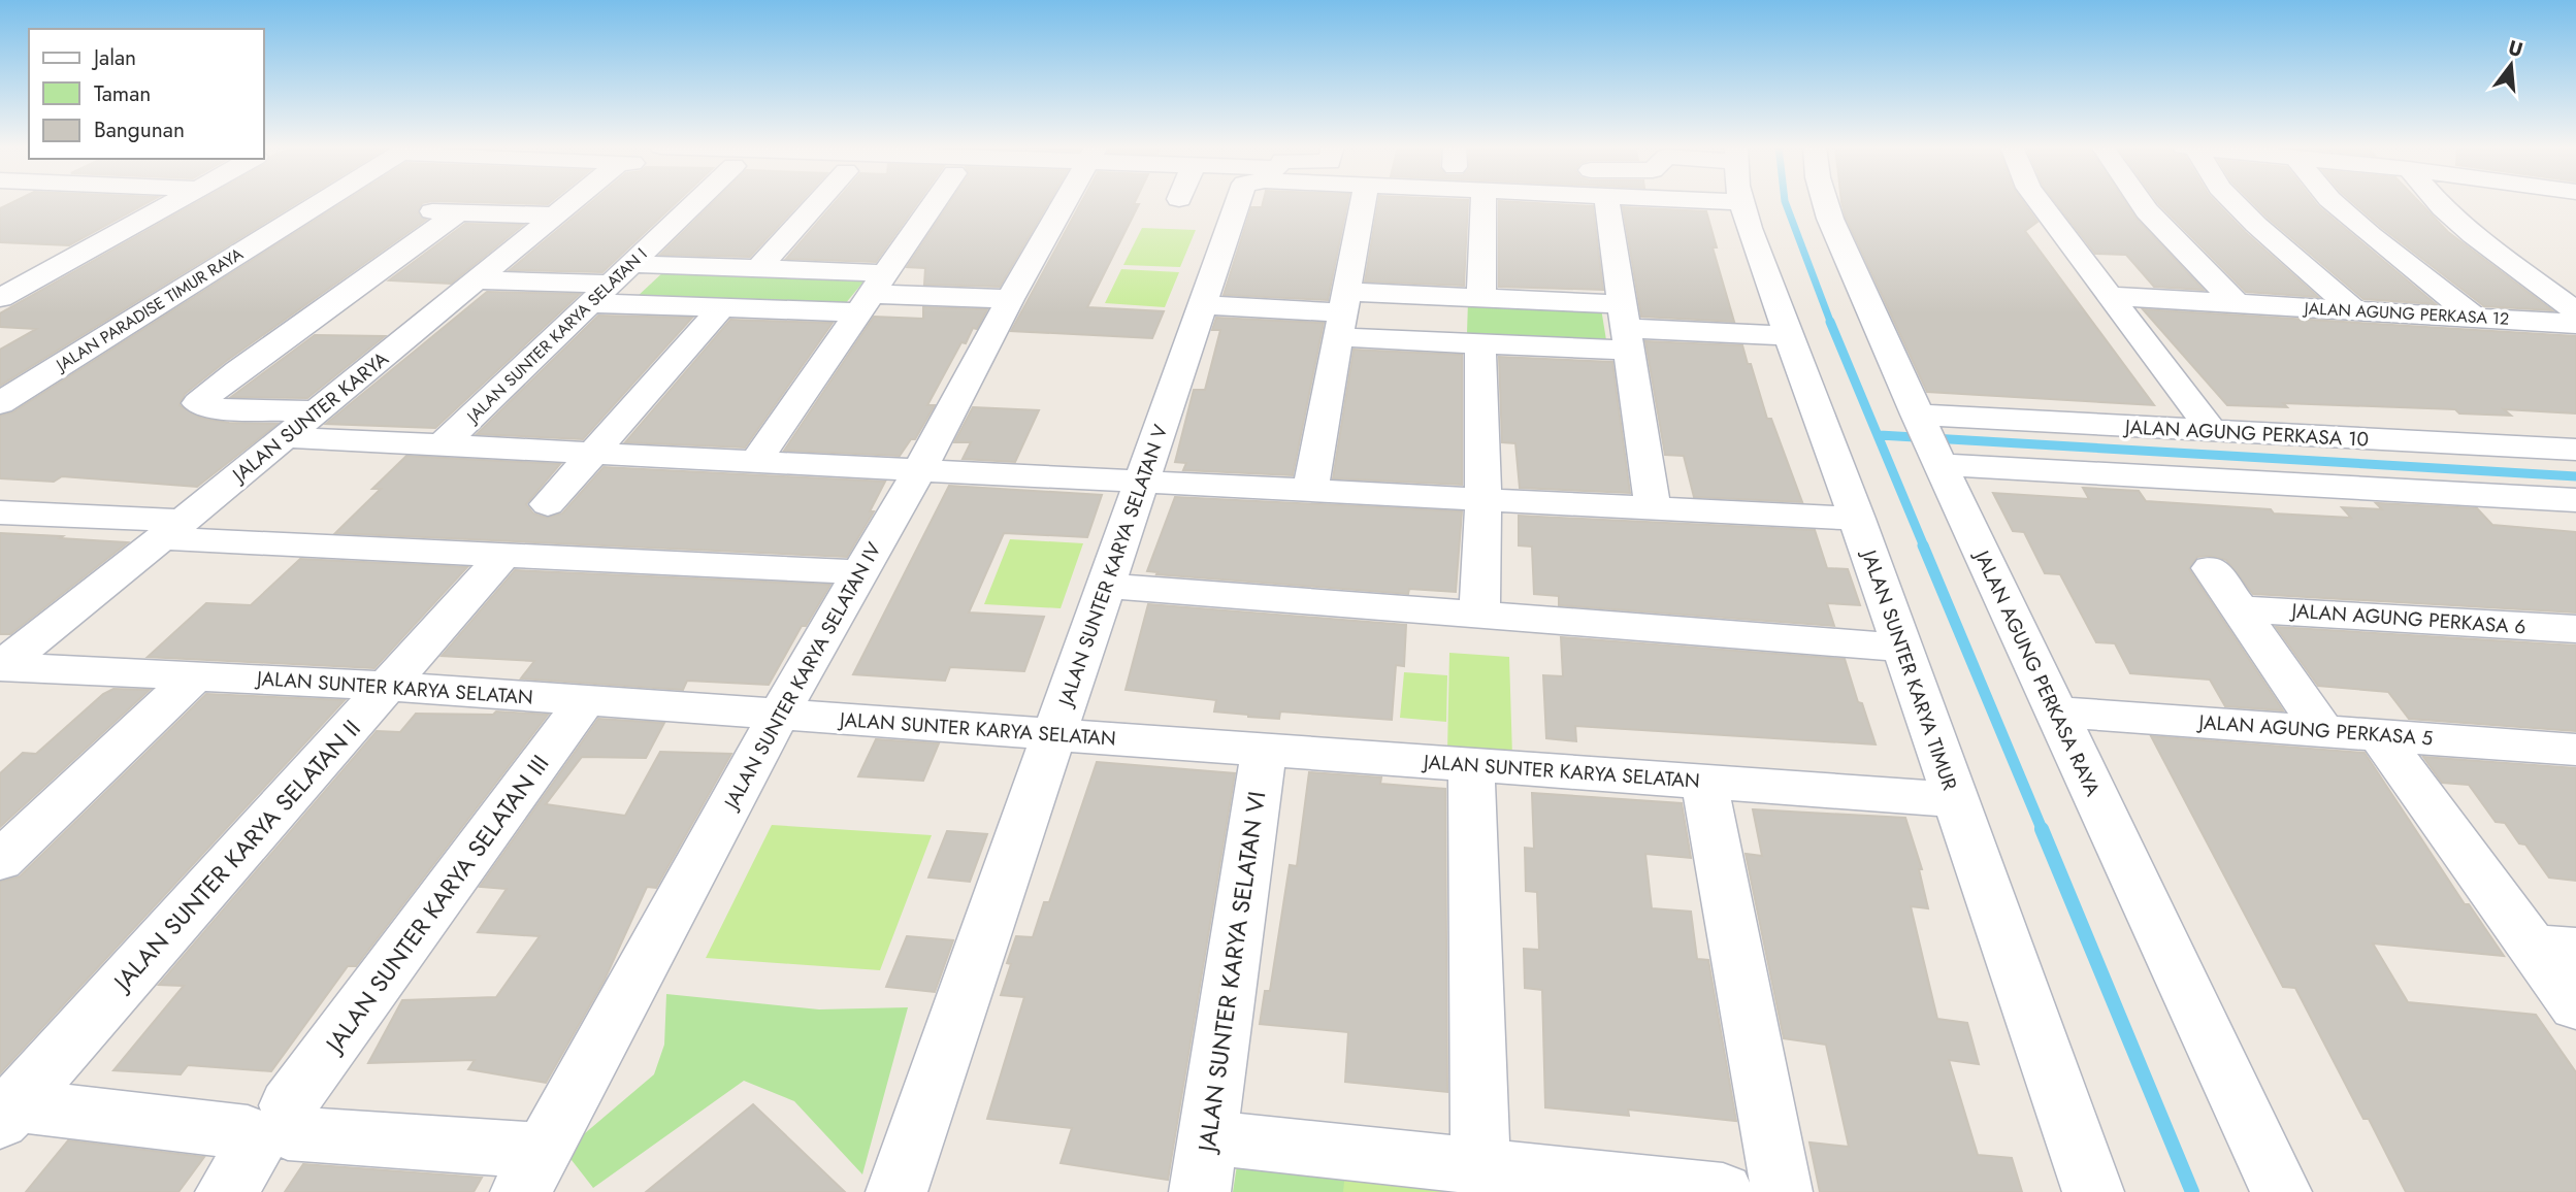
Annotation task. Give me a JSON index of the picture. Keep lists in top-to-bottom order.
{
  "streets": {
    "street": [
      "JALAN PARADISE TIMUR RAYA",
      "JALAN AGUNG PERKASA 12",
      "JALAN SUNTER KARYA SELATAN I",
      "JALAN SUNTER KARYA",
      "JALAN AGUNG PERKASA 10",
      "JALAN SUNTER KARYA SELATAN V",
      "JALAN AGUNG PERKASA 6",
      "JALAN SUNTER KARYA TIMUR",
      "JALAN AGUNG PERKASA RAYA",
      "JALAN SUNTER KARYA SELATAN IV",
      "JALAN SUNTER KARYA SELATAN",
      "JALAN AGUNG PERKASA 5",
      "JALAN SUNTER KARYA SELATAN II",
      "JALAN SUNTER KARYA SELATAN III",
      "JALAN SUNTER KARYA SELATAN VI"
    ]
  },
  "crossings": [
    ["JALAN SUNTER KARYA", "JALAN SUNTER KARYA SELATAN"],
    ["JALAN AGUNG PERKASA 10", "JALAN AGUNG PERKASA RAYA"],
    ["JALAN SUNTER KARYA SELATAN V", "JALAN SUNTER KARYA SELATAN"],
    ["JALAN SUNTER KARYA TIMUR", "JALAN SUNTER KARYA SELATAN"],
    ["JALAN AGUNG PERKASA RAYA", "JALAN AGUNG PERKASA 5"],
    ["JALAN SUNTER KARYA SELATAN IV", "JALAN SUNTER KARYA SELATAN"],
    ["JALAN SUNTER KARYA SELATAN", "JALAN SUNTER KARYA SELATAN II"],
    ["JALAN SUNTER KARYA SELATAN", "JALAN SUNTER KARYA SELATAN III"],
    ["JALAN SUNTER KARYA SELATAN", "JALAN SUNTER KARYA SELATAN VI"]
  ],
  "legend": ["Jalan", "Taman", "Bangunan"],
  "north": "top"
}
